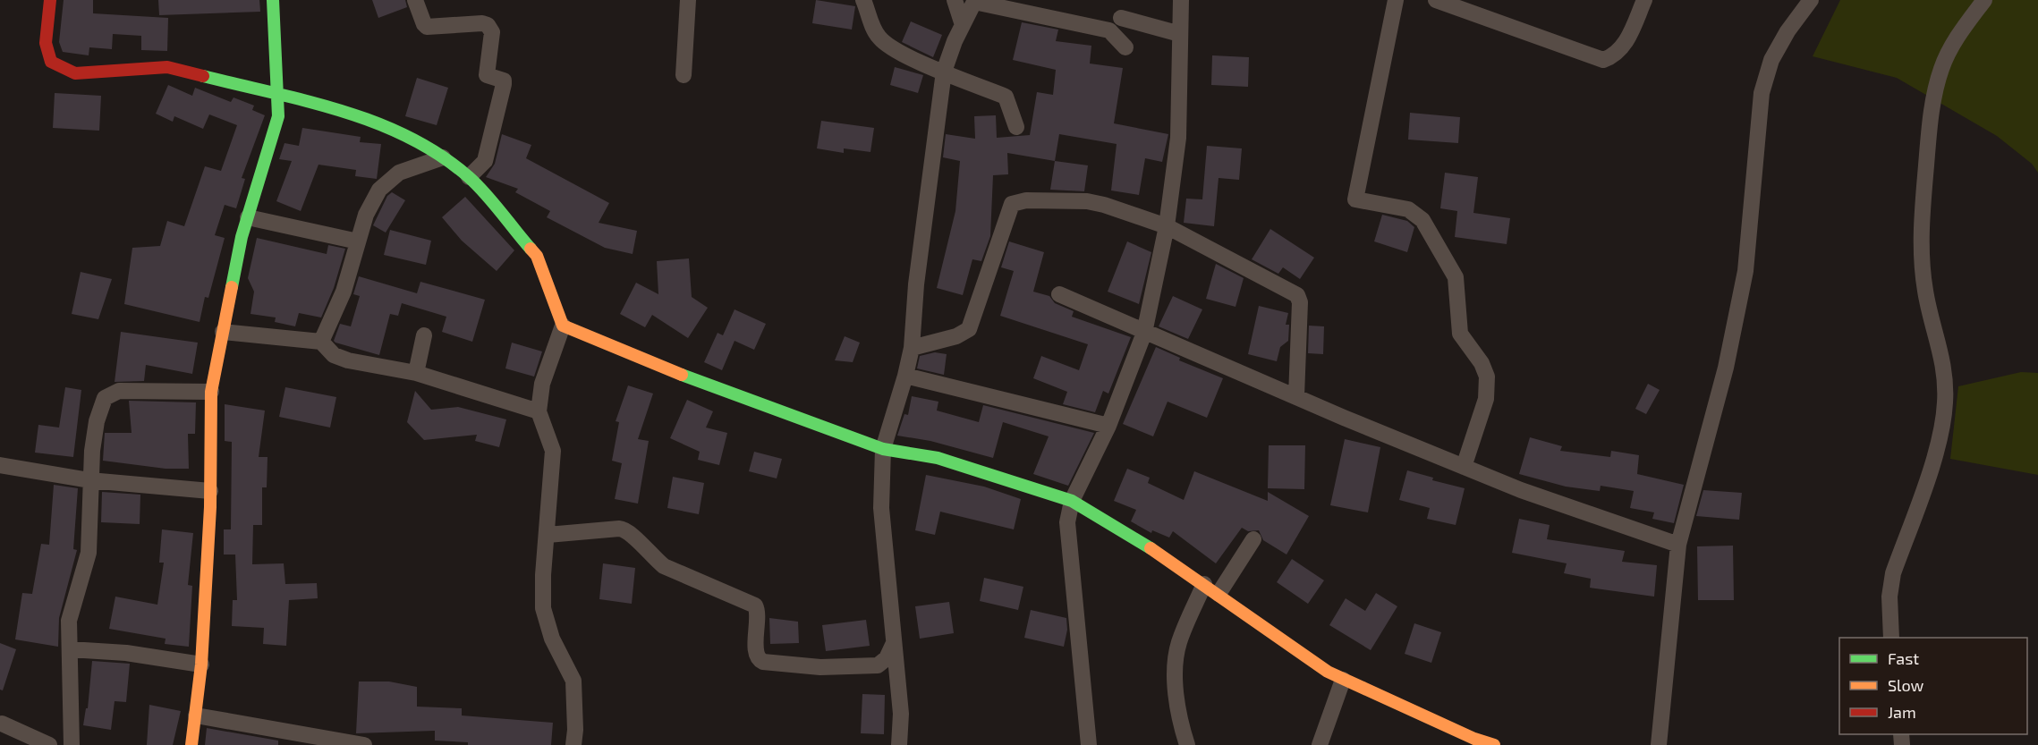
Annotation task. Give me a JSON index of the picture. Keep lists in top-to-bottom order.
{
  "legend": ["Fast", "Slow", "Jam"]
}
